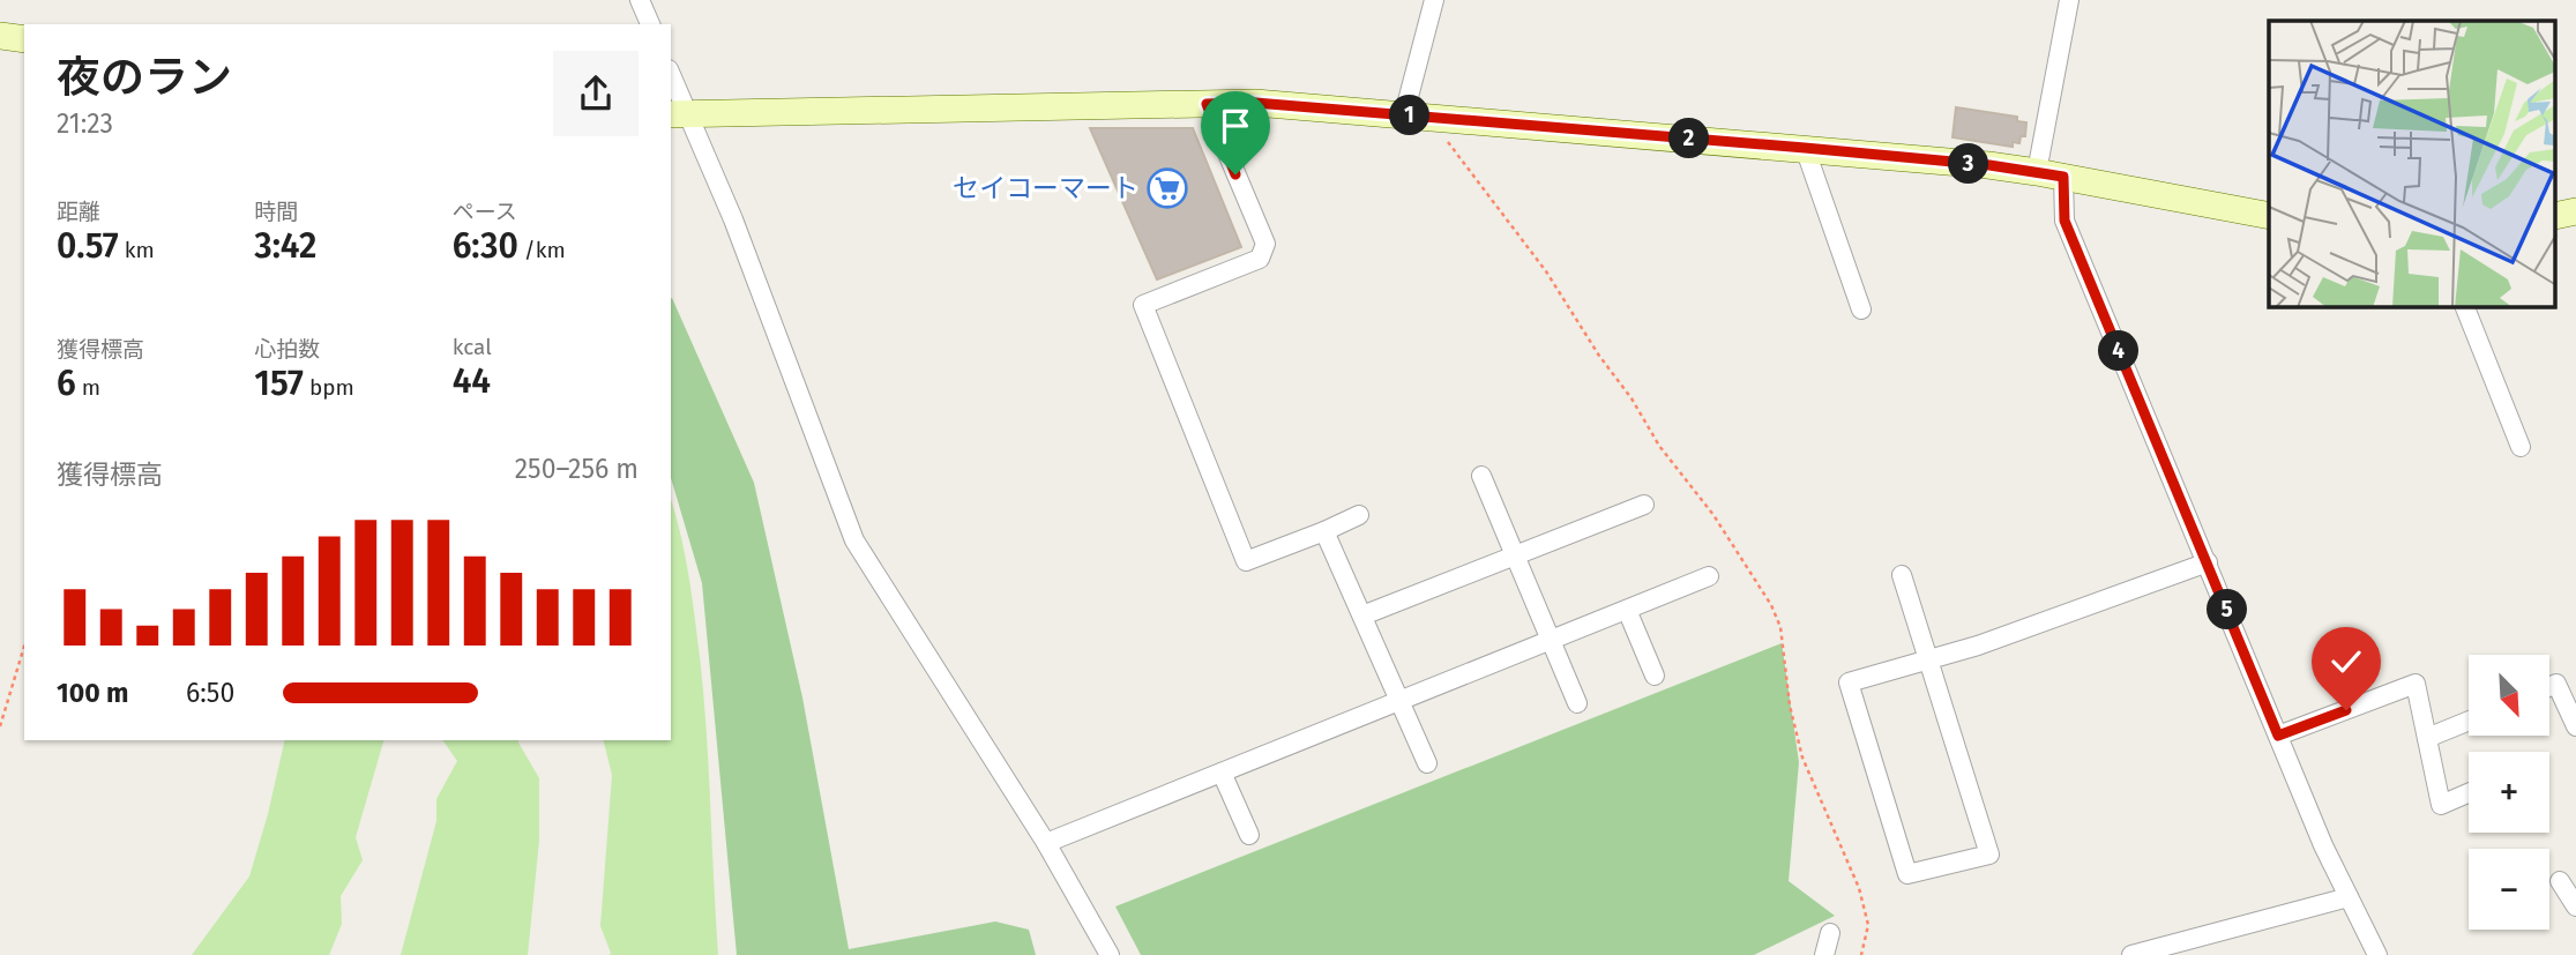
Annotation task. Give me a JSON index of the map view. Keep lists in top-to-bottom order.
{
  "places": {
    "supermarket": ["セイコーマート"]
  },
  "north": "bottom right",
  "page": {
    "heading": ["夜のラン", "21:23"],
    "pins": [
      "1",
      "2",
      "3",
      "4",
      "5"
    ],
    "stats": [
      ["距離", "0.57 km"],
      ["時間", "3:42"],
      ["ペース", "6:30 /km"],
      ["獲得標高", "6 m"],
      ["心拍数", "157 bpm"],
      ["kcal", "44"]
    ],
    "chart": ["獲得標高", "250–256 m"],
    "map_buttons": ["+", "−"],
    "list": [
      {
        "name": "100 m",
        "note": "6:50"
      }
    ]
  }
}
